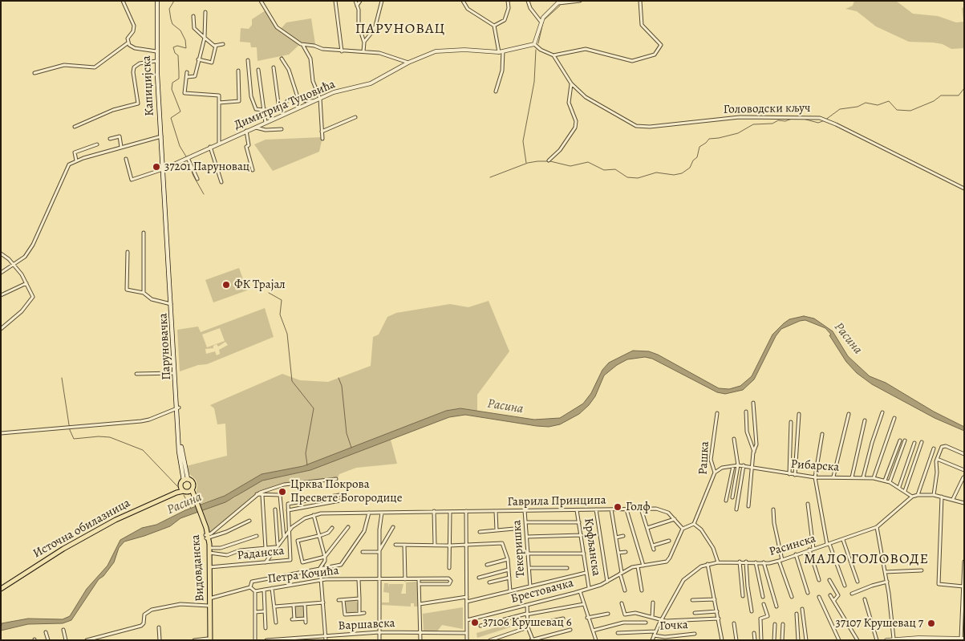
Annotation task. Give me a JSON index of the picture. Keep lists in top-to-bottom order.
{
  "streets": {
    "main road": [
      "Капиџијска",
      "Паруновачка",
      "Источна обилазница",
      "Видовданска"
    ],
    "street": [
      "Димитрија Туцовића",
      "Головодски кључ",
      "Рашка",
      "Рибарска",
      "Гаврила Принципа",
      "Расинска",
      "Крфљанска",
      "Текеришка",
      "Раданска",
      "Петра Кочића",
      "Брестовачка",
      "Варшавска",
      "Гочка"
    ]
  },
  "crossings": [
    ["Капиџијска", "Димитрија Туцовића"],
    ["Капиџијска", "Паруновачка"],
    ["Димитрија Туцовића", "Паруновачка"],
    ["Рашка", "Рибарска"],
    ["Рибарска", "Расинска"],
    ["Гаврила Принципа", "Крфљанска"],
    ["Гаврила Принципа", "Текеришка"],
    ["Гаврила Принципа", "Раданска"],
    ["Гаврила Принципа", "Брестовачка"],
    ["Источна обилазница", "Видовданска"],
    ["Расинска", "Гочка"],
    ["Крфљанска", "Брестовачка"],
    ["Раданска", "Видовданска"],
    ["Видовданска", "Петра Кочића"]
  ],
  "districts": ["ПАРУНОВАЦ", "МАЛО ГОЛОВОДЕ"],
  "water": ["Расина"],
  "places": [
    "37201 Паруновац",
    "ФК Трајал",
    "Црква Покрова Пресвете Богородице",
    "Голф",
    "37106 Крушевац 6",
    "37107 Крушевац 7"
  ]
}
